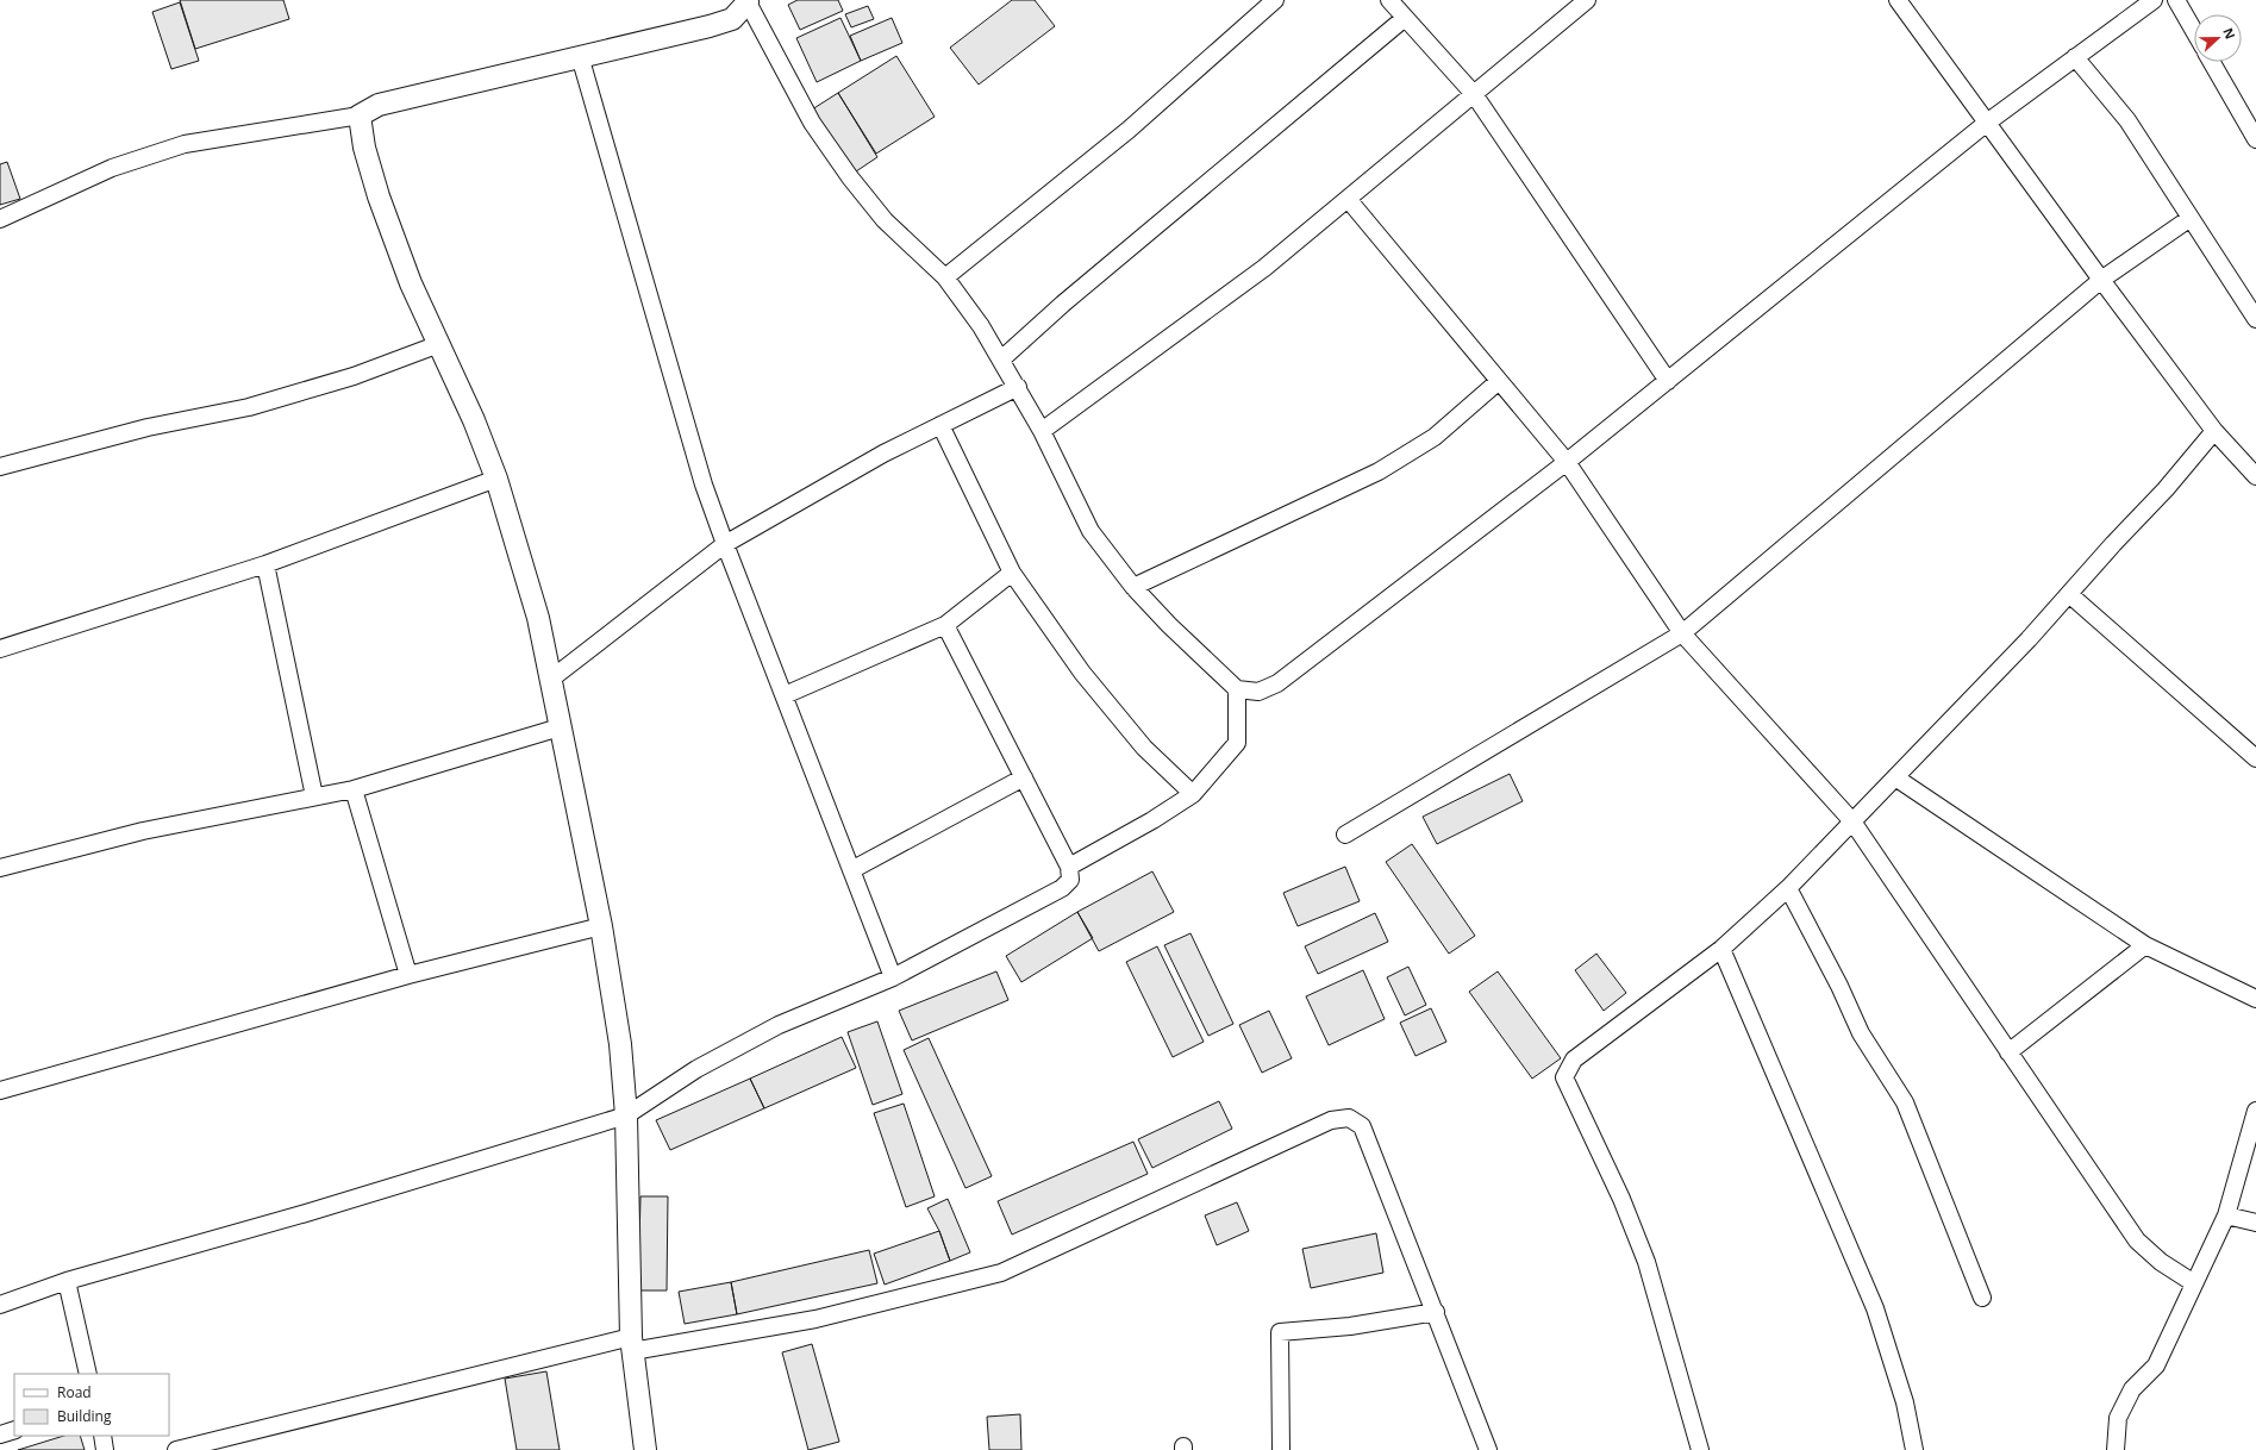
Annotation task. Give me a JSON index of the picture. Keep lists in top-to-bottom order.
{
  "legend": ["Road", "Building"],
  "north": "right"
}
